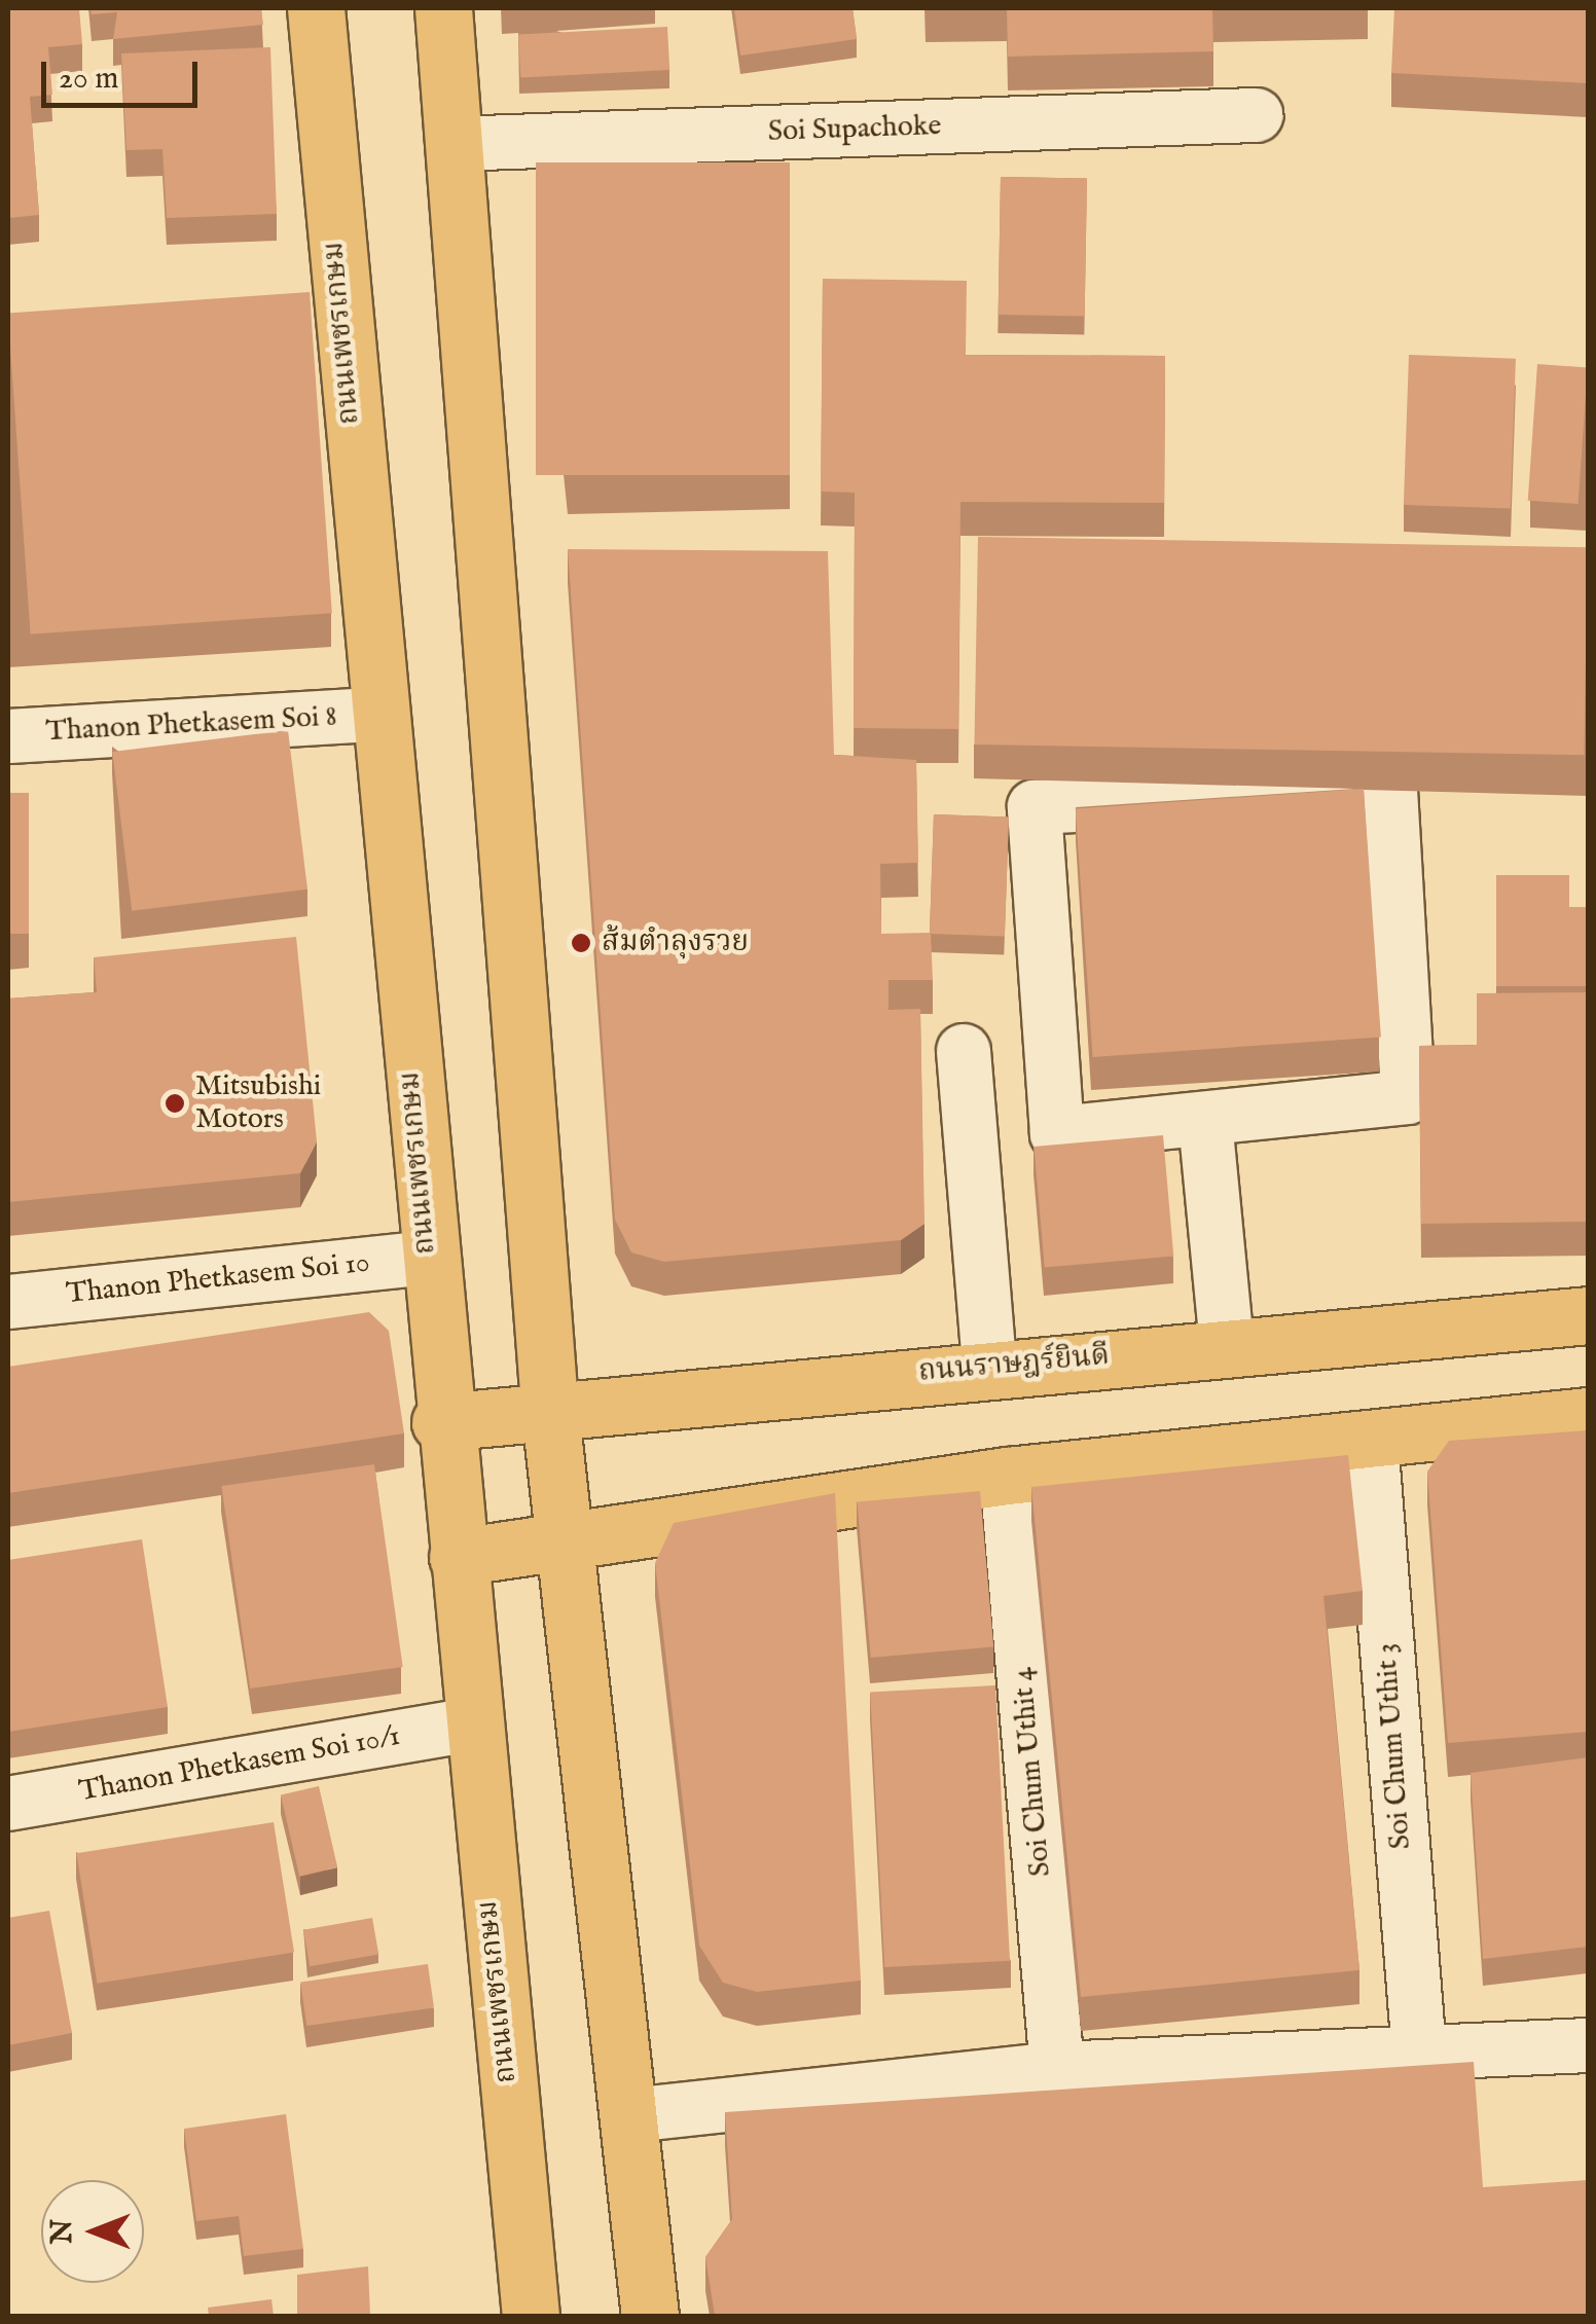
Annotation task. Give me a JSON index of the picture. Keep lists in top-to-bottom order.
{
  "streets": {
    "main road": ["ถนนเพชรเกษม", "ถนนราษฎร์ยินดี"],
    "street": [
      "Soi Supachoke",
      "Thanon Phetkasem Soi 8",
      "Thanon Phetkasem Soi 10",
      "Soi Chum Uthit 3",
      "Thanon Phetkasem Soi 10/1",
      "Soi Chum Uthit 4"
    ]
  },
  "crossings": [
    ["ถนนเพชรเกษม", "Thanon Phetkasem Soi 8"],
    ["ถนนเพชรเกษม", "Thanon Phetkasem Soi 10"],
    ["ถนนเพชรเกษม", "ถนนราษฎร์ยินดี"],
    ["ถนนเพชรเกษม", "Thanon Phetkasem Soi 10/1"]
  ],
  "places": ["ส้มตำลุงรวย", "Mitsubishi Motors"],
  "scale_bar": "20 m",
  "north": "left"
}
